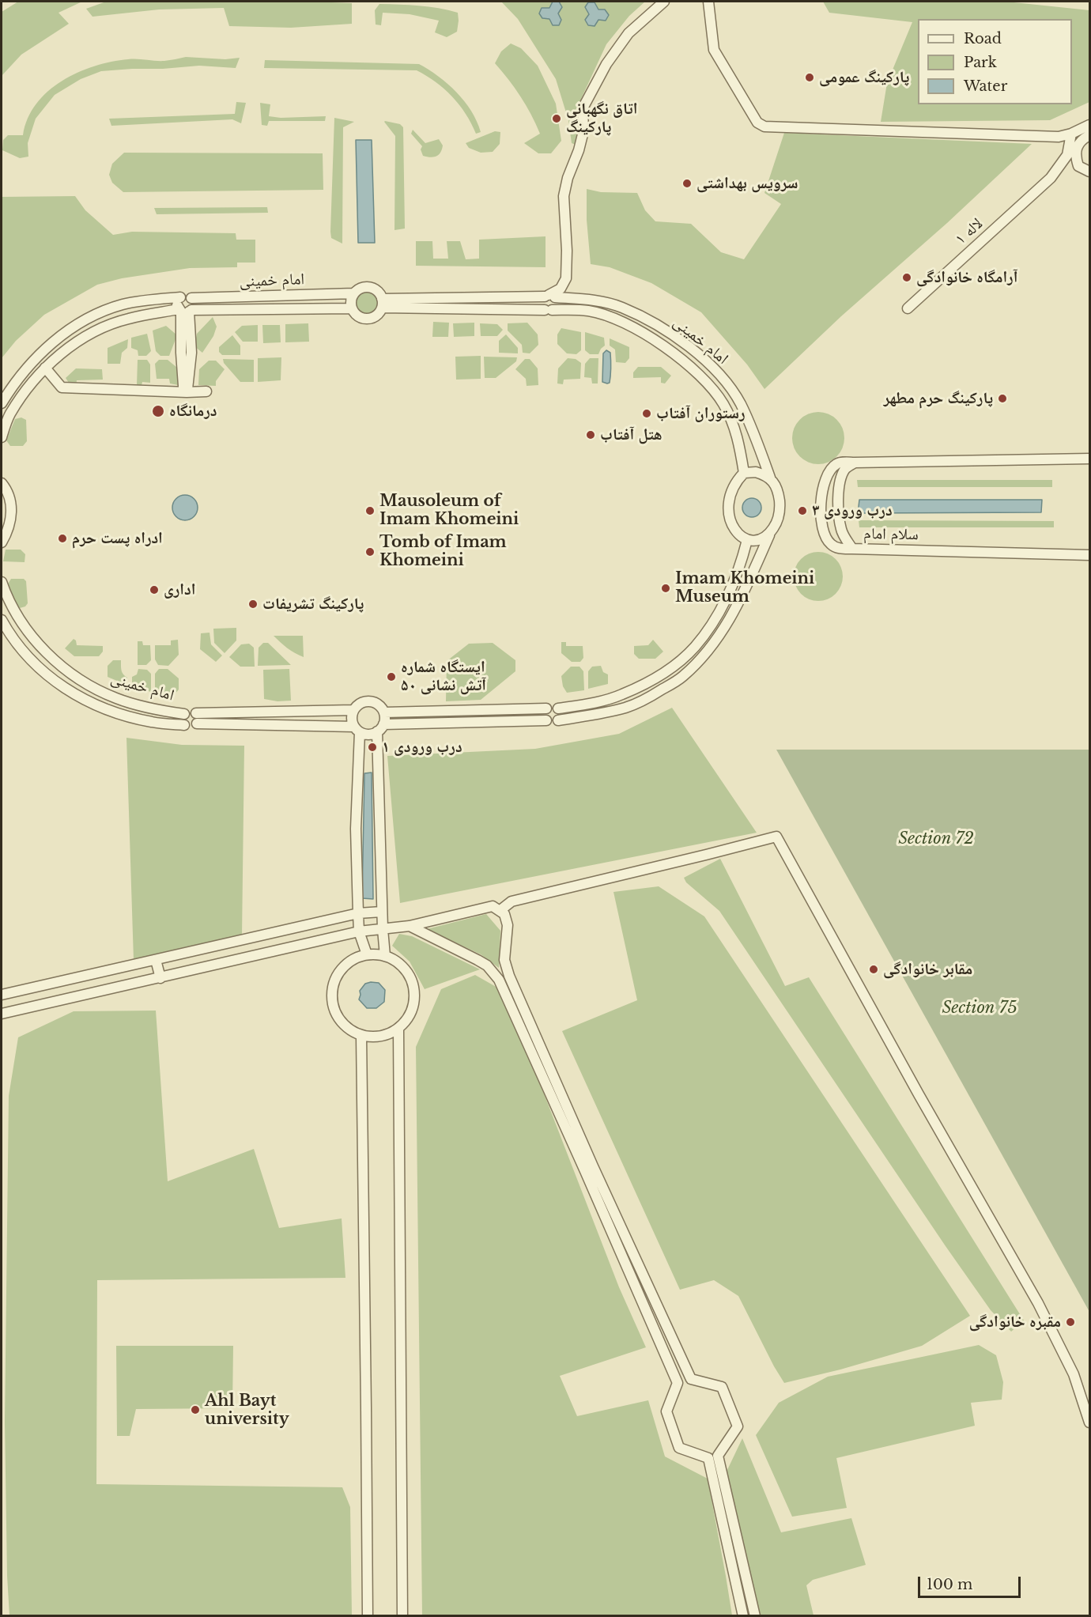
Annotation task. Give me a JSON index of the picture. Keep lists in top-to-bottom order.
{
  "streets": {
    "street": ["لاله ۱", "امام خمینی", "سلام امام"]
  },
  "parks": ["Section 72", "Section 75"],
  "places": [
    "پارکینگ عمومی",
    "اتاق نگهبانی پارکینگ",
    "سرویس بهداشتی",
    "آرامگاه خانوادگی",
    "پارکینگ حرم مطهر",
    "درمانگاه",
    "رستوران آفتاب",
    "هتل آفتاب",
    "Mausoleum of Imam Khomeini",
    "درب ورودی ۳",
    "ادراه پست حرم",
    "Tomb of Imam Khomeini",
    "Imam Khomeini Museum",
    "اداری",
    "پارکینگ تشریفات",
    "ایستگاه شماره ۵۰ آتش نشانی",
    "درب ورودی ۱",
    "مقابر خانوادگی",
    "مقبره خانوادگی",
    "Ahl Bayt university"
  ],
  "legend": ["Road", "Park", "Water"],
  "scale_bar": "100 m"
}
